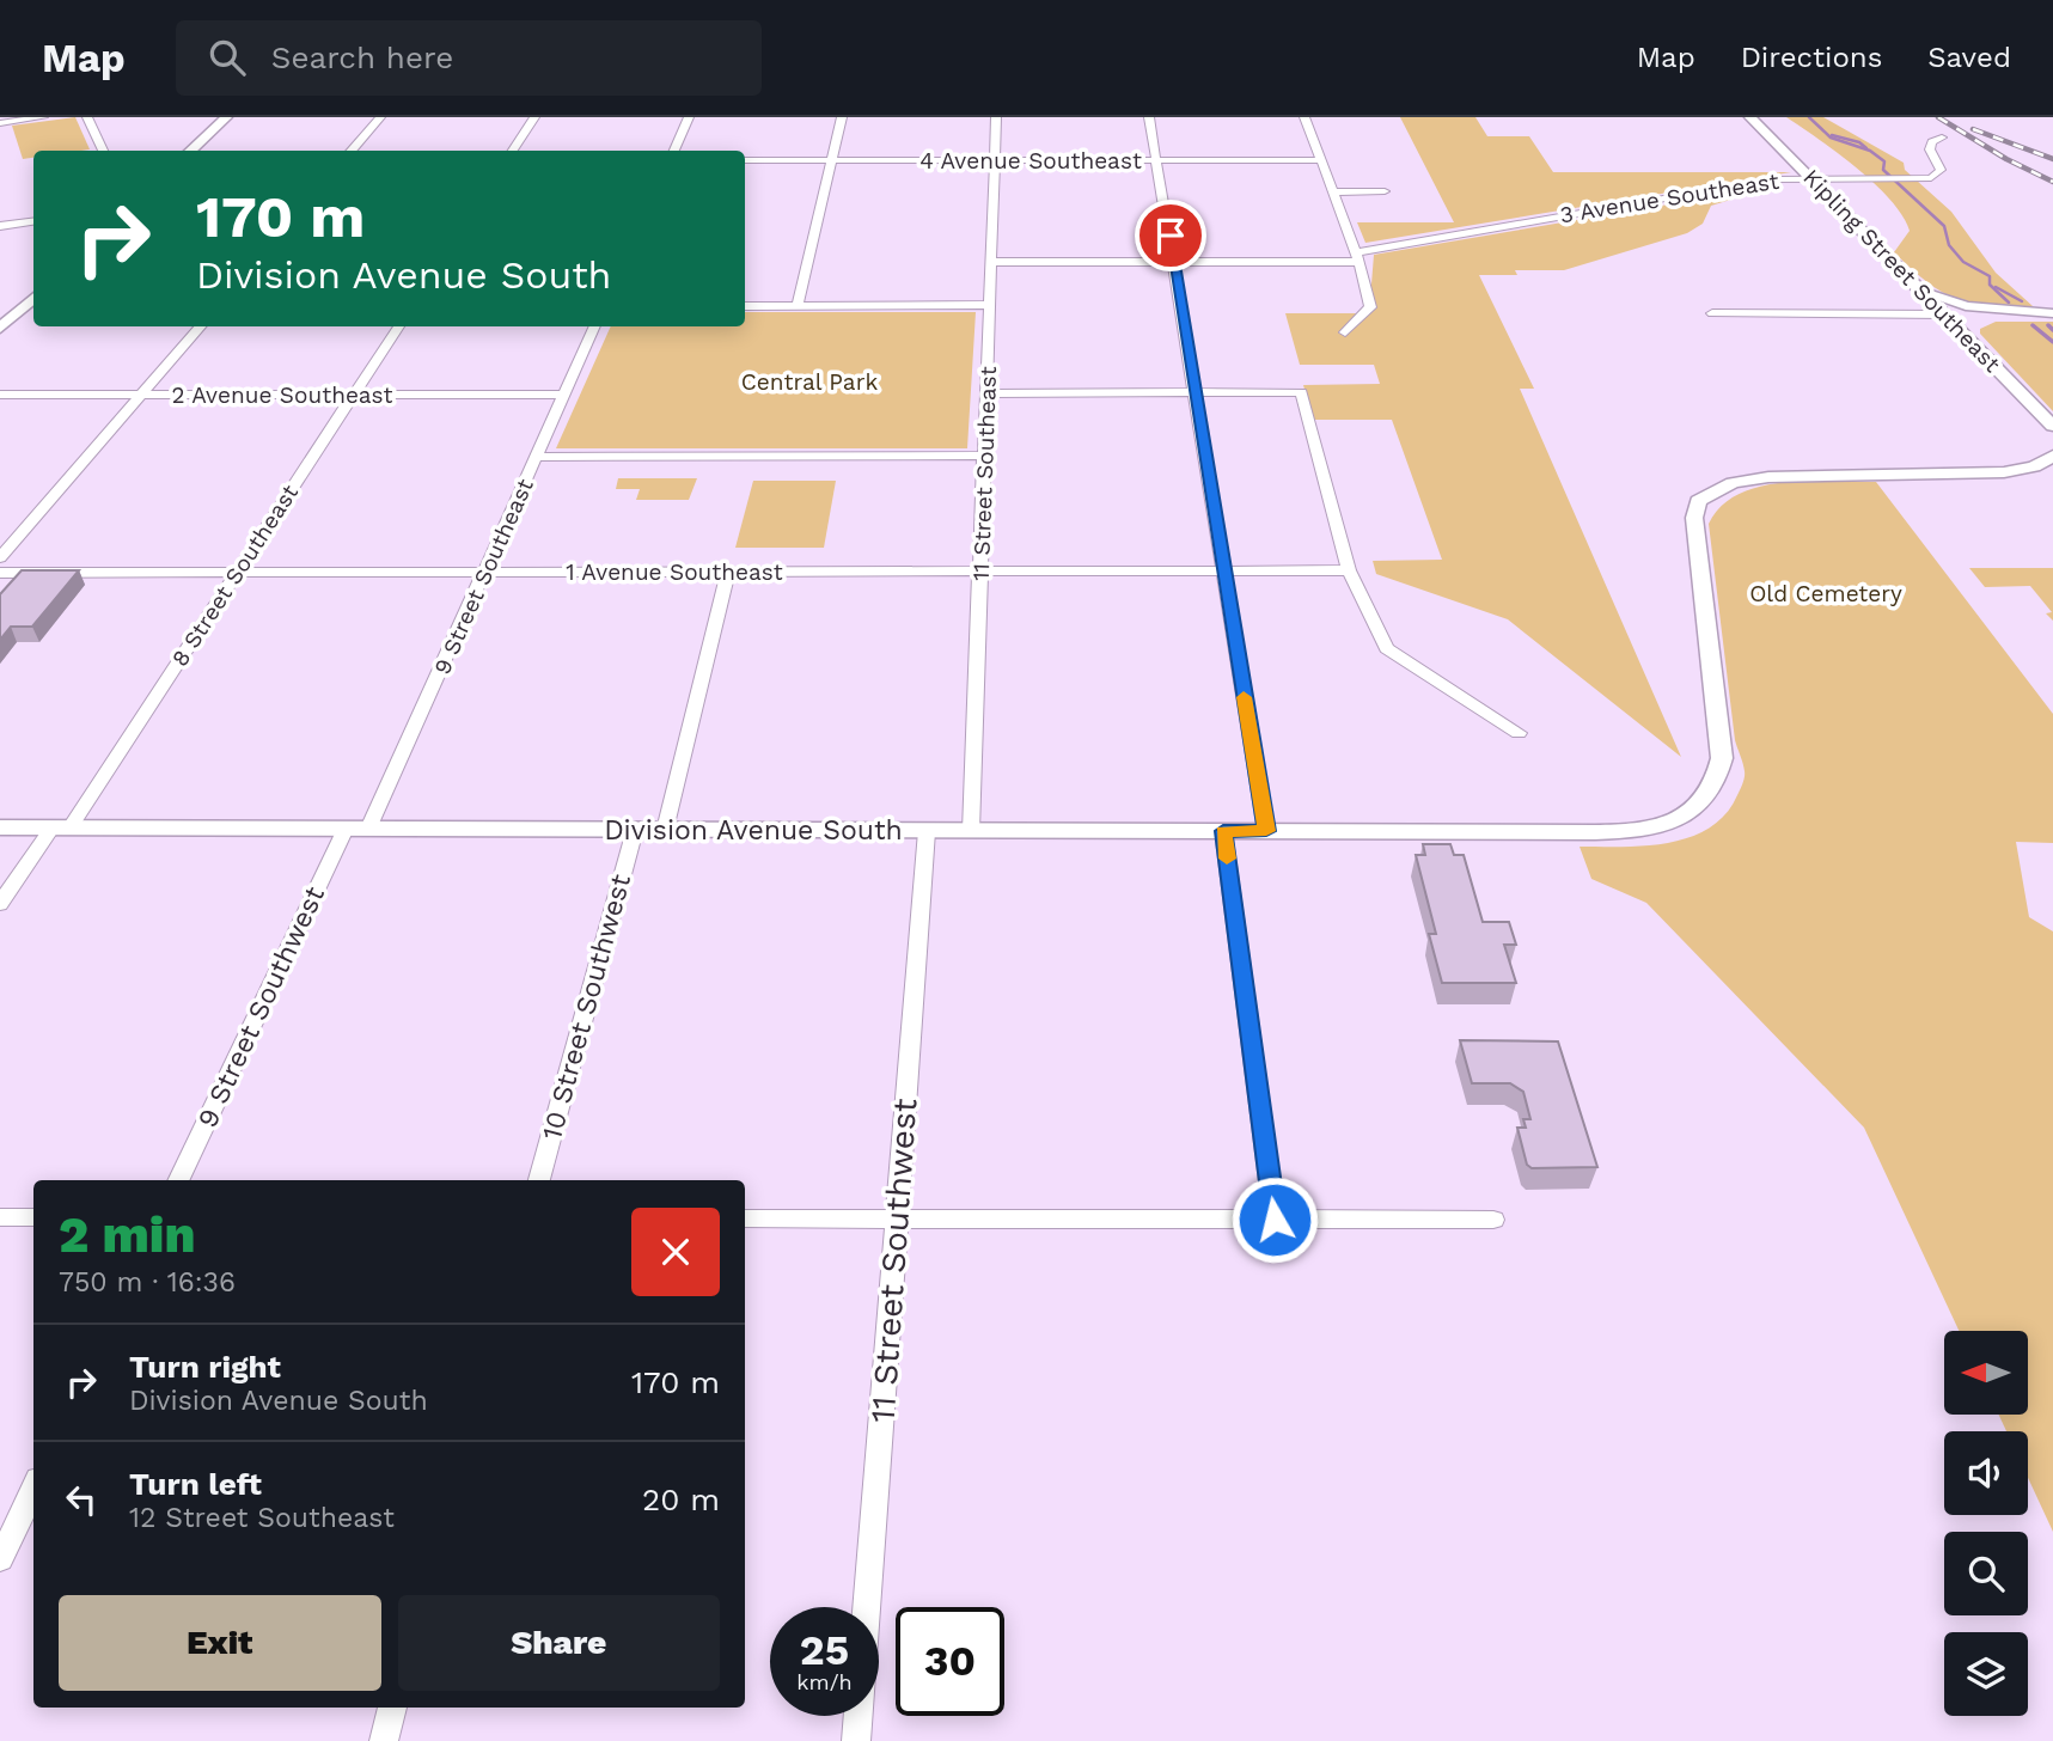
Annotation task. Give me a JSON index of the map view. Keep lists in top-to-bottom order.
{
  "streets": {
    "street": [
      "4 Avenue Southeast",
      "3 Avenue Southeast",
      "Kipling Street Southeast",
      "2 Avenue Southeast",
      "11 Street Southeast",
      "1 Avenue Southeast",
      "8 Street Southeast",
      "9 Street Southeast",
      "Division Avenue South",
      "9 Street Southwest",
      "10 Street Southwest",
      "11 Street Southwest"
    ]
  },
  "crossings": [
    ["4 Avenue Southeast", "11 Street Southeast"],
    ["3 Avenue Southeast", "Kipling Street Southeast"],
    ["3 Avenue Southeast", "11 Street Southeast"],
    ["2 Avenue Southeast", "8 Street Southeast"],
    ["2 Avenue Southeast", "9 Street Southeast"],
    ["11 Street Southeast", "1 Avenue Southeast"],
    ["11 Street Southeast", "Division Avenue South"],
    ["1 Avenue Southeast", "8 Street Southeast"],
    ["1 Avenue Southeast", "9 Street Southeast"],
    ["8 Street Southeast", "Division Avenue South"],
    ["9 Street Southeast", "Division Avenue South"],
    ["Division Avenue South", "9 Street Southwest"],
    ["Division Avenue South", "10 Street Southwest"],
    ["Division Avenue South", "11 Street Southwest"]
  ],
  "parks": ["Central Park", "Old Cemetery"],
  "north": "left",
  "page": {
    "header": "Map",
    "search": "Search here",
    "nav": ["Map", "Directions", "Saved"],
    "turn": ["170 m", "Division Avenue South"],
    "heading": ["2 min", "750 m · 16:36"],
    "list": [
      {
        "name": "Turn right",
        "note": "Division Avenue South",
        "value": "170 m"
      },
      {
        "name": "Turn left",
        "note": "12 Street Southeast",
        "value": "20 m"
      }
    ],
    "buttons": ["Exit", "Share"],
    "speed": "25 km/h",
    "limit": "30"
  }
}
